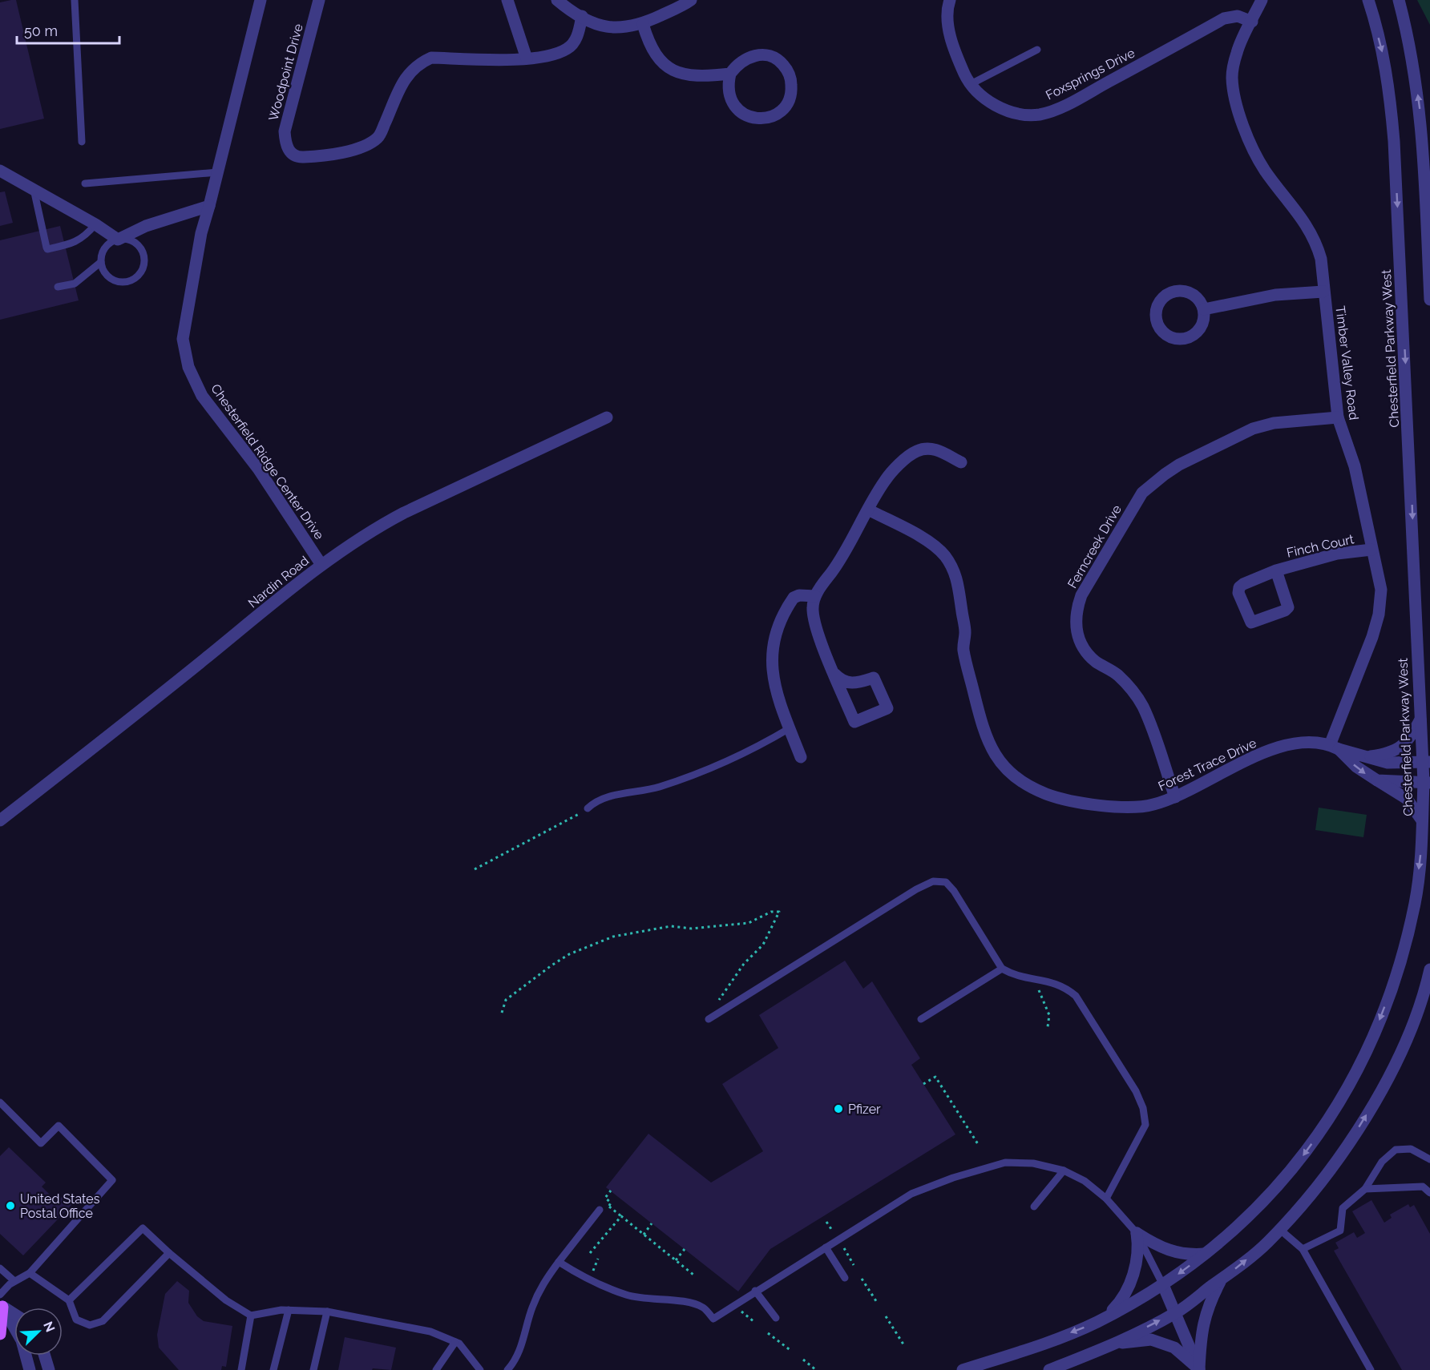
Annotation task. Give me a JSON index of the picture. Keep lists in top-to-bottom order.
{
  "streets": {
    "street": [
      "Woodpoint Drive",
      "Foxsprings Drive",
      "Chesterfield Parkway West",
      "Timber Valley Road",
      "Chesterfield Ridge Center Drive",
      "Finch Court",
      "Ferncreek Drive",
      "Nardin Road",
      "Forest Trace Drive"
    ]
  },
  "crossings": [
    ["Foxsprings Drive", "Timber Valley Road"],
    ["Chesterfield Parkway West", "Forest Trace Drive"],
    ["Timber Valley Road", "Finch Court"],
    ["Timber Valley Road", "Ferncreek Drive"],
    ["Timber Valley Road", "Forest Trace Drive"],
    ["Chesterfield Ridge Center Drive", "Nardin Road"],
    ["Ferncreek Drive", "Forest Trace Drive"]
  ],
  "places": ["Pfizer", "United States Postal Office"],
  "scale_bar": "50 m",
  "north": "top right"
}
